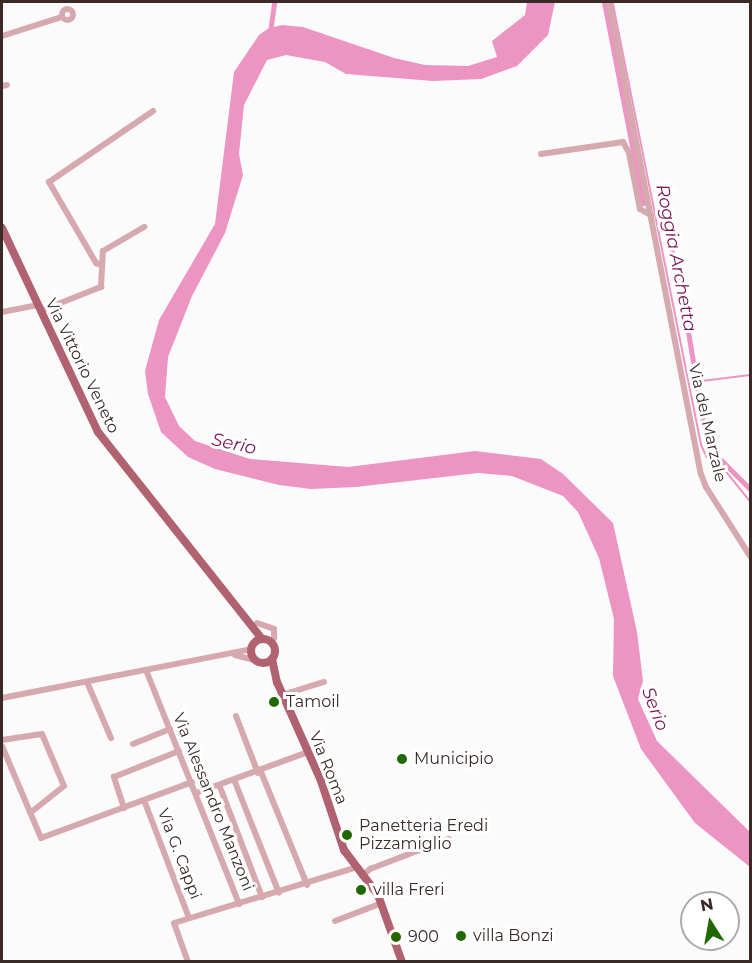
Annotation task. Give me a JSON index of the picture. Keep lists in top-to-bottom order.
{
  "streets": {
    "main road": ["Via Vittorio Veneto", "Via Roma"],
    "street": ["Via del Marzale", "Via Alessandro Manzoni", "Via G. Cappi"]
  },
  "crossings": [
    ["Via Vittorio Veneto", "Via Roma"],
    ["Via Alessandro Manzoni", "Via G. Cappi"]
  ],
  "water": ["Roggia Archetta", "Serio"],
  "places": [
    "Tamoil",
    "Municipio",
    "Panetteria Eredi Pizzamiglio",
    "villa Freri",
    "villa Bonzi",
    "900"
  ],
  "north": "top"
}
